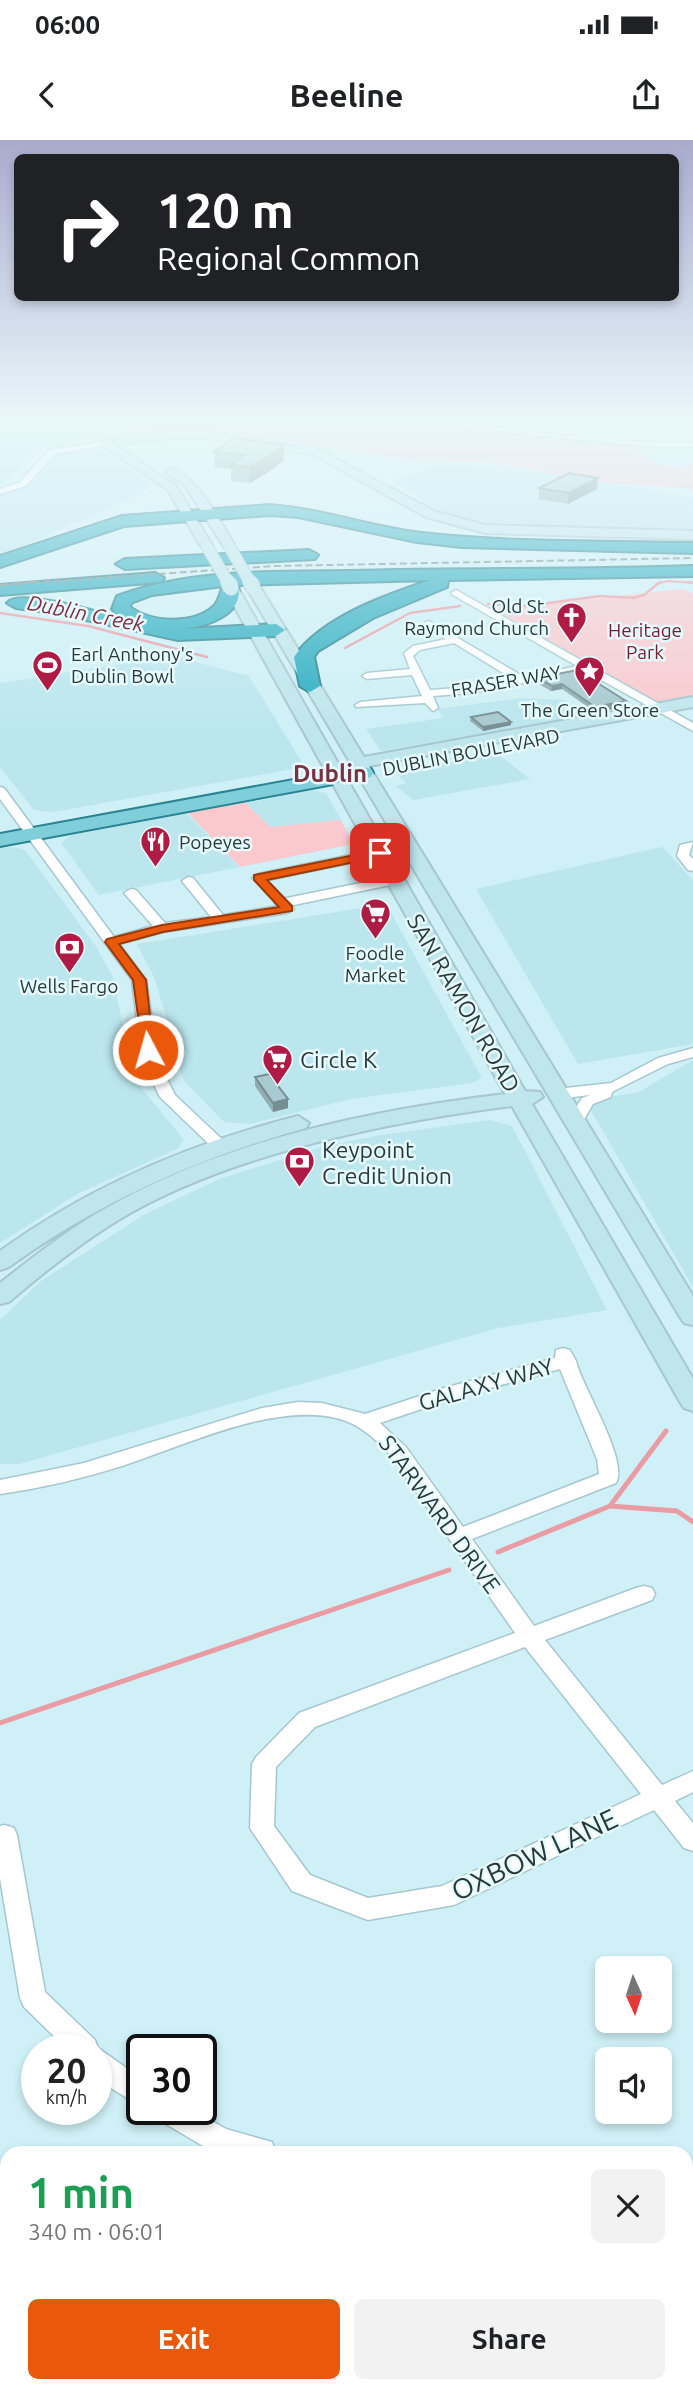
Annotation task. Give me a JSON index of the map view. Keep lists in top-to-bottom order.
{
  "streets": {
    "main road": ["DUBLIN BOULEVARD", "SAN RAMON ROAD"],
    "street": [
      "FRASER WAY",
      "GALAXY WAY",
      "STARWARD DRIVE",
      "OXBOW LANE"
    ]
  },
  "crossings": [
    ["DUBLIN BOULEVARD", "SAN RAMON ROAD"],
    ["GALAXY WAY", "STARWARD DRIVE"],
    ["STARWARD DRIVE", "OXBOW LANE"]
  ],
  "districts": ["Dublin"],
  "water": ["Dublin Creek"],
  "parks": ["Heritage Park"],
  "places": {
    "church": ["Old St. Raymond Church"],
    "sports": ["Earl Anthony's Dublin Bowl"],
    "place": ["The Green Store"],
    "restaurant": ["Popeyes"],
    "supermarket": ["Foodle Market", "Circle K"],
    "bank": ["Wells Fargo", "Keypoint Credit Union"]
  },
  "north": "bottom",
  "page": {
    "status": "06:00",
    "header": "Beeline",
    "turn": ["120 m", "Regional Common"],
    "speed": "20 km/h",
    "limit": "30",
    "heading": ["1 min", "340 m · 06:01"],
    "buttons": ["Exit", "Share"]
  }
}
